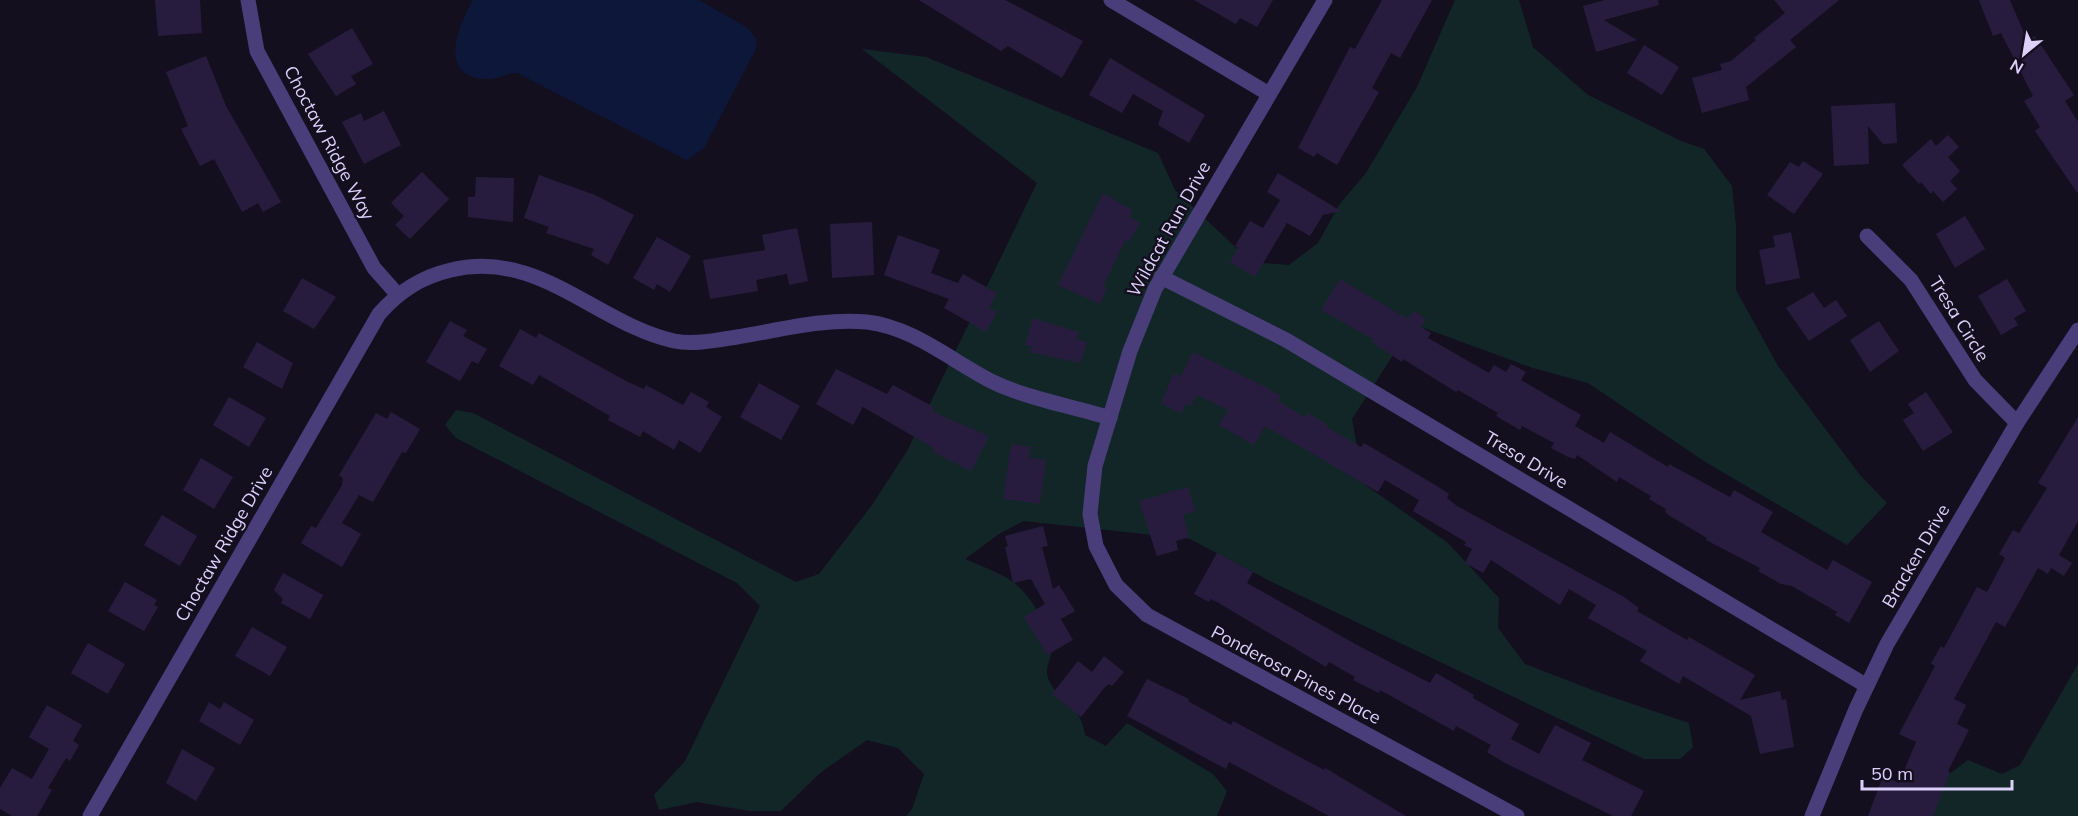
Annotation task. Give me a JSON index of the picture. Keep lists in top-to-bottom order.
{
  "streets": {
    "street": [
      "Choctaw Ridge Way",
      "Wildcat Run Drive",
      "Tresa Circle",
      "Tresa Drive",
      "Choctaw Ridge Drive",
      "Bracken Drive",
      "Ponderosa Pines Place"
    ]
  },
  "crossings": [
    ["Choctaw Ridge Way", "Choctaw Ridge Drive"],
    ["Wildcat Run Drive", "Tresa Drive"],
    ["Wildcat Run Drive", "Ponderosa Pines Place"],
    ["Tresa Circle", "Bracken Drive"],
    ["Tresa Drive", "Bracken Drive"]
  ],
  "scale_bar": "50 m",
  "north": "bottom left"
}
